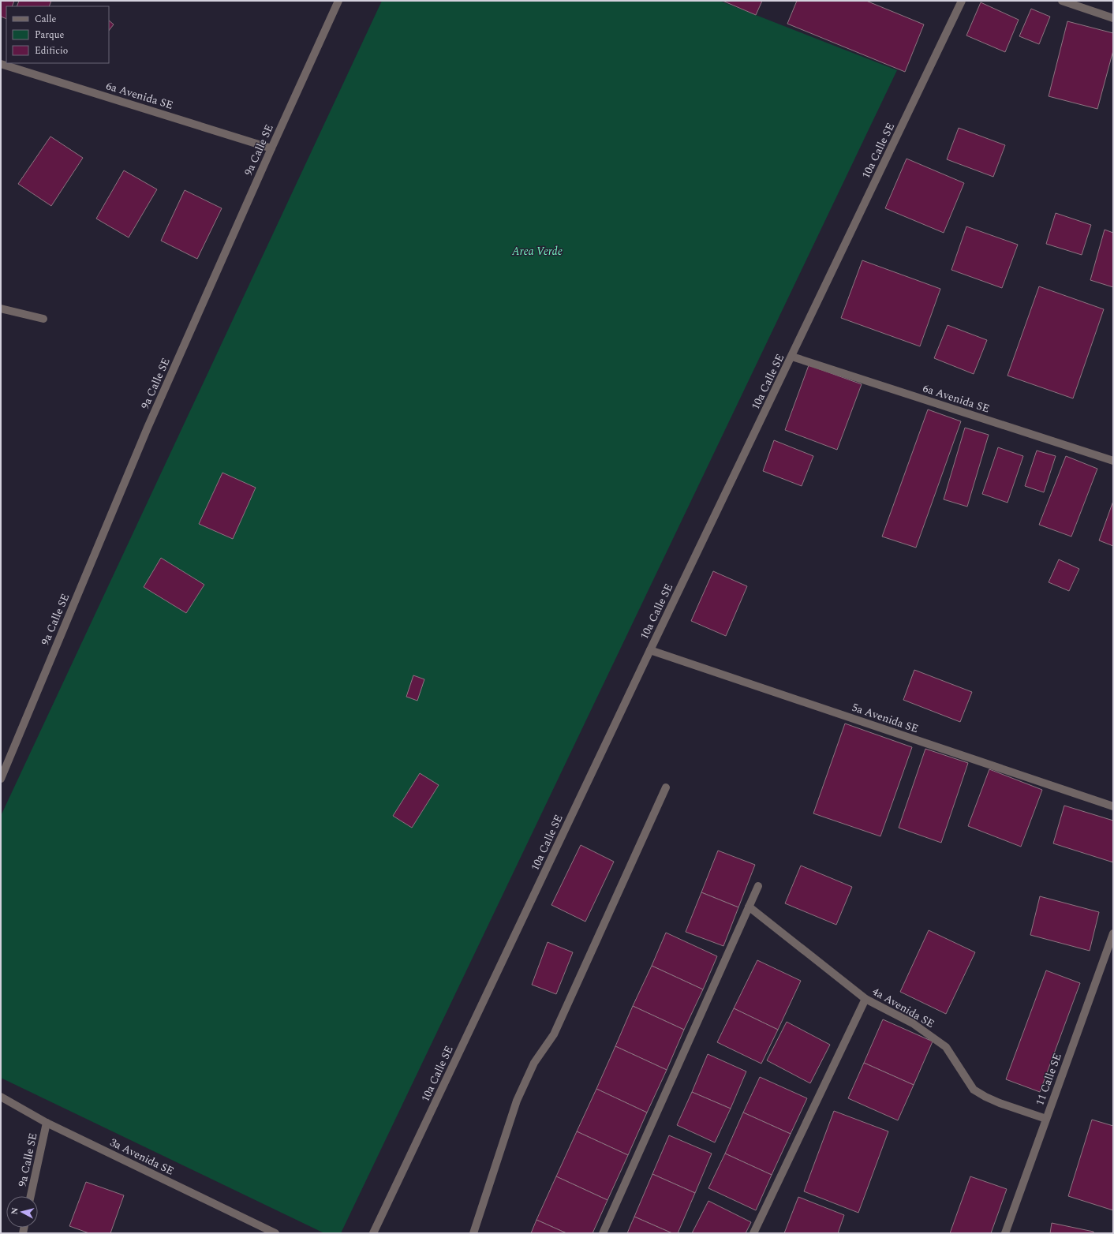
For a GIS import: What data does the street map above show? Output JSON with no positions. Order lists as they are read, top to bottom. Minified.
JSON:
{"streets":{"street":["6a Avenida SE","9a Calle SE","10a Calle SE","5a Avenida SE","4a Avenida SE","11 Calle SE","3a Avenida SE"]},"crossings":[["6a Avenida SE","9a Calle SE"],["6a Avenida SE","10a Calle SE"],["9a Calle SE","3a Avenida SE"],["10a Calle SE","5a Avenida SE"],["4a Avenida SE","11 Calle SE"]],"parks":["Area Verde"],"legend":["Calle","Parque","Edificio"],"north":"left"}
